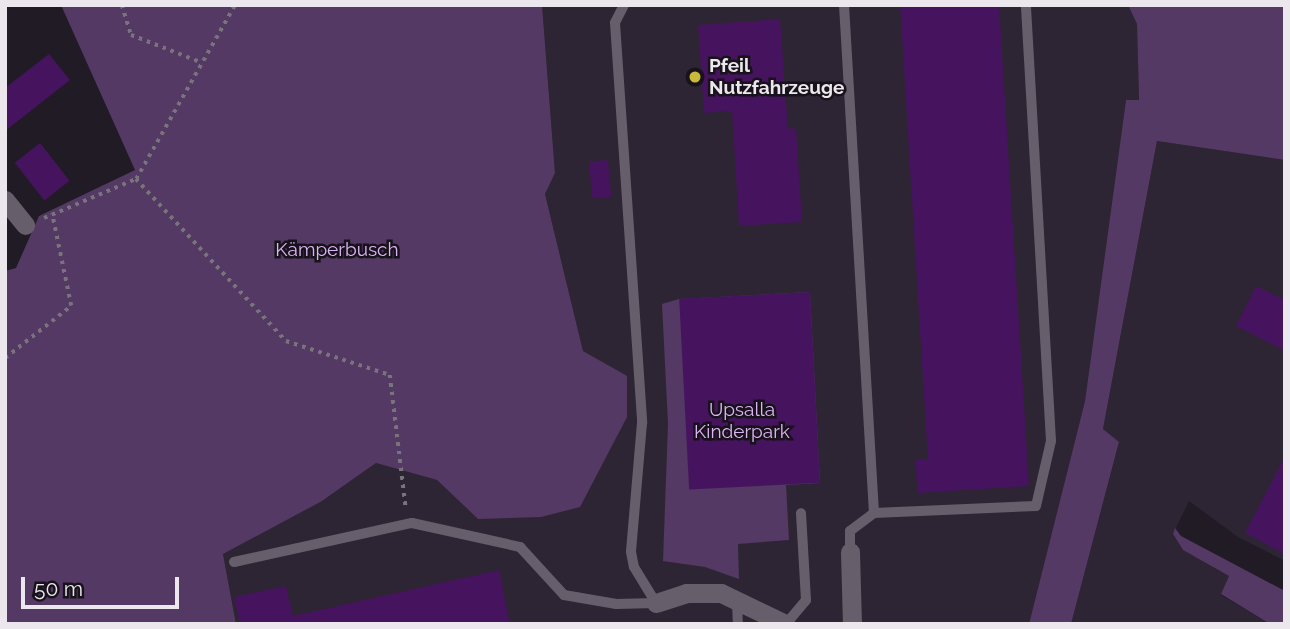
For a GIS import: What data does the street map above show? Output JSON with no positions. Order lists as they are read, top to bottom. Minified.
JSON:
{"parks":["Kämperbusch","Upsalla Kinderpark"],"places":["Pfeil Nutzfahrzeuge"],"scale_bar":"50 m"}
